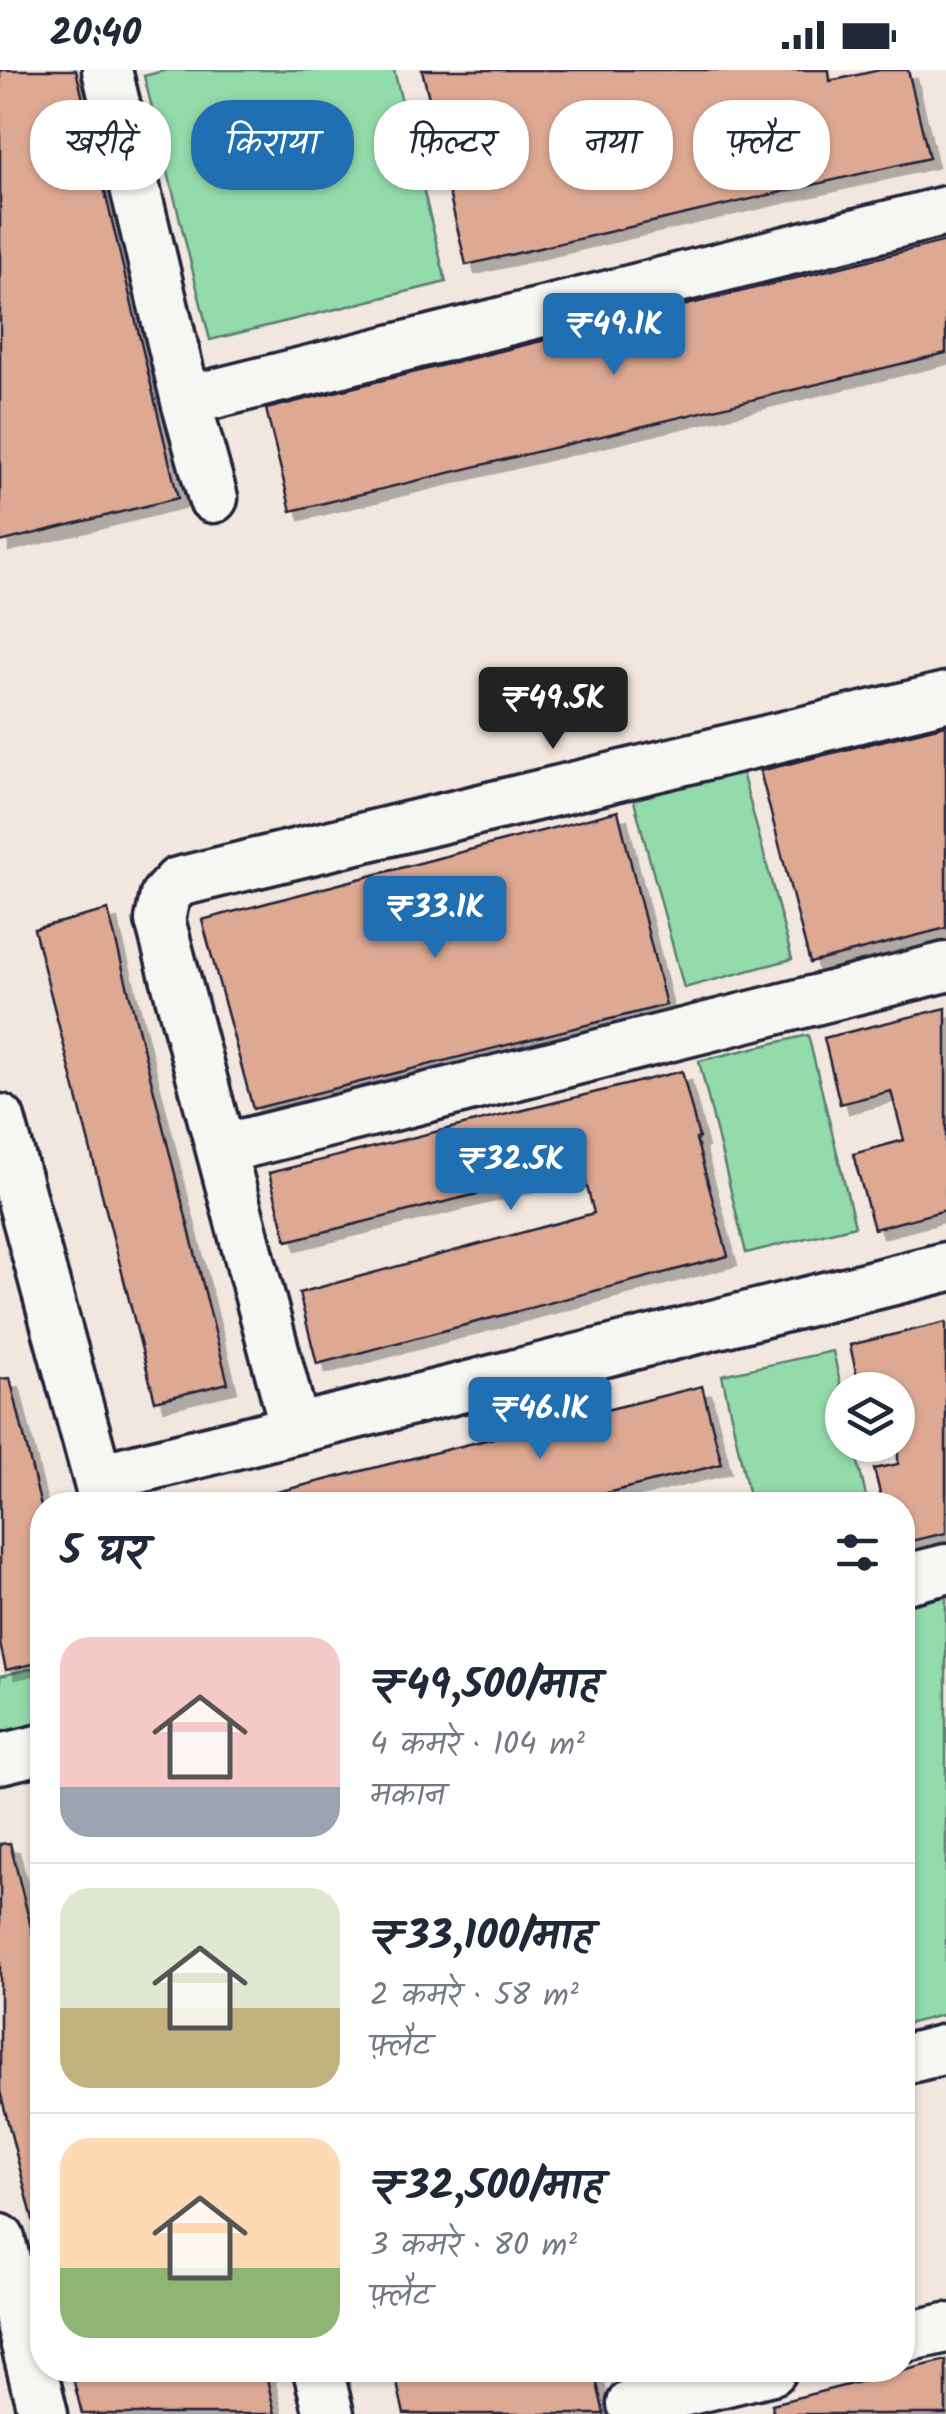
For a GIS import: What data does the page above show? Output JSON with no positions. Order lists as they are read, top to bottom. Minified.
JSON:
{"page":{"status":"20:40","chip":["खरीदें","किराया","फ़िल्टर","नया","फ़्लैट"],"price":["₹49.1K","₹49.5K","₹33.1K","₹32.5K","₹46.1K"],"heading":"5 घर","list":[{"name":"₹49,500/माह","note":"4 कमरे · 104 m² · मकान"},{"name":"₹33,100/माह","note":"2 कमरे · 58 m² · फ़्लैट"},{"name":"₹32,500/माह","note":"3 कमरे · 80 m² · फ़्लैट"}]}}
